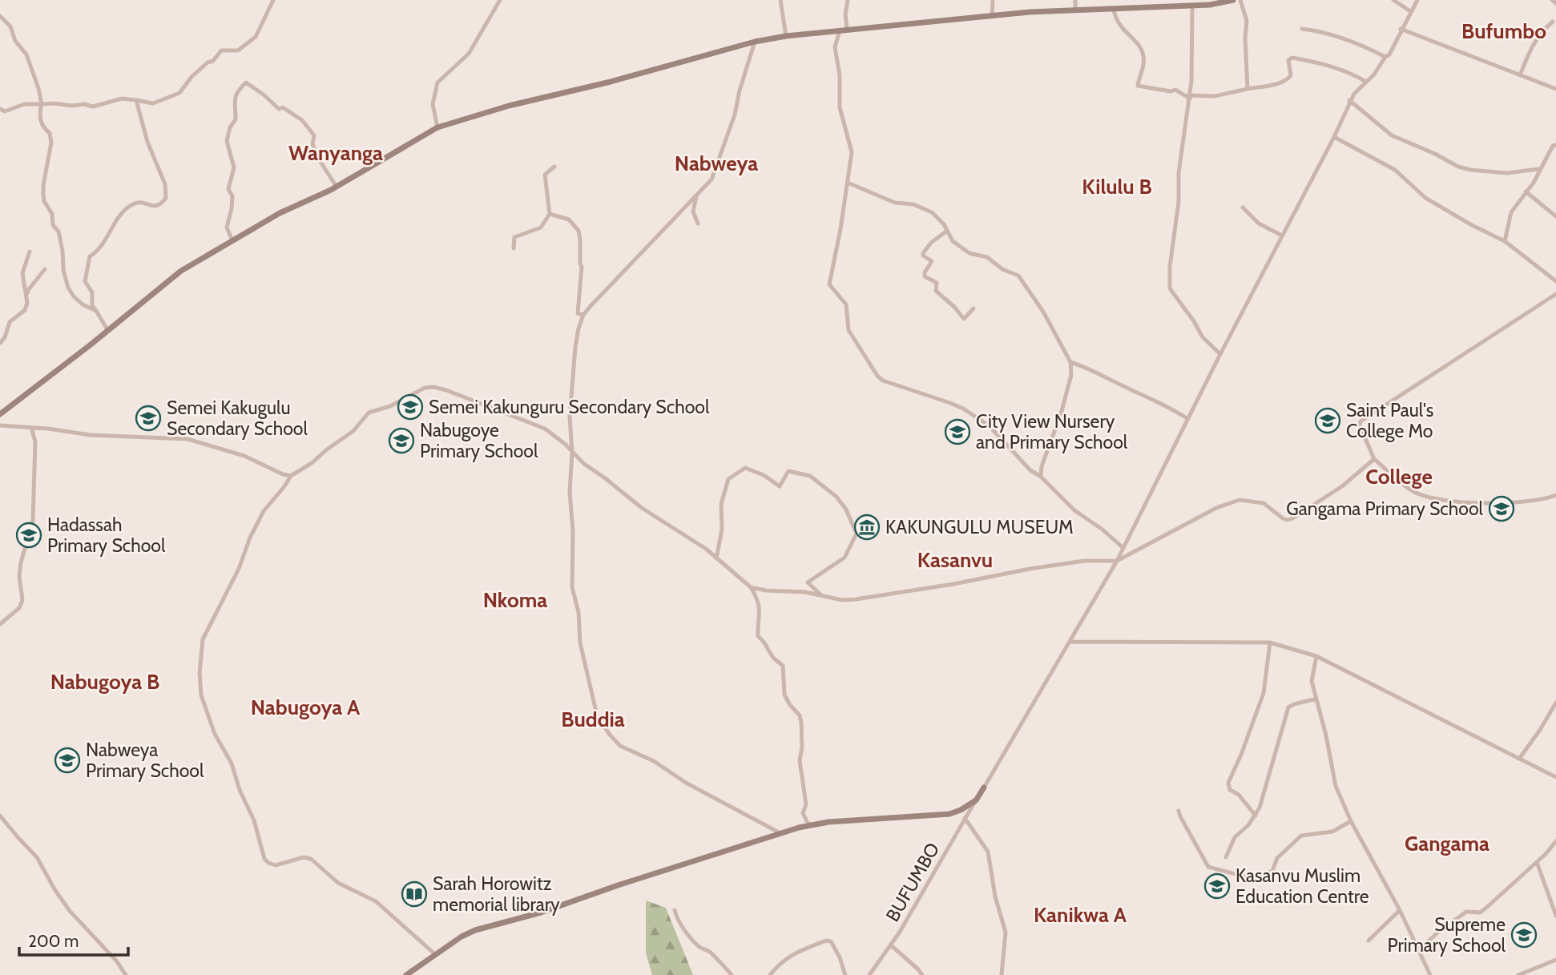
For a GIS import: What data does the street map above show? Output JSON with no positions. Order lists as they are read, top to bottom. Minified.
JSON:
{"streets":{"street":["BUFUMBO"]},"districts":["Bufumbo","Wanyanga","Nabweya","Kilulu B","College","Kasanvu","Nkoma","Nabugoya B","Nabugoya A","Buddia","Gangama","Kanikwa A"],"places":{"school or university":["Semei Kakunguru Secondary School","Semei Kakugulu Secondary School","Saint Paul's College Mo","City View Nursery and Primary School","Nabugoye Primary School","Gangama Primary School","Hadassah Primary School","Nabweya Primary School","Kasanvu Muslim Education Centre","Supreme Primary School"],"museum":["KAKUNGULU MUSEUM"],"library":["Sarah Horowitz memorial library"]},"scale_bar":"200 m"}
